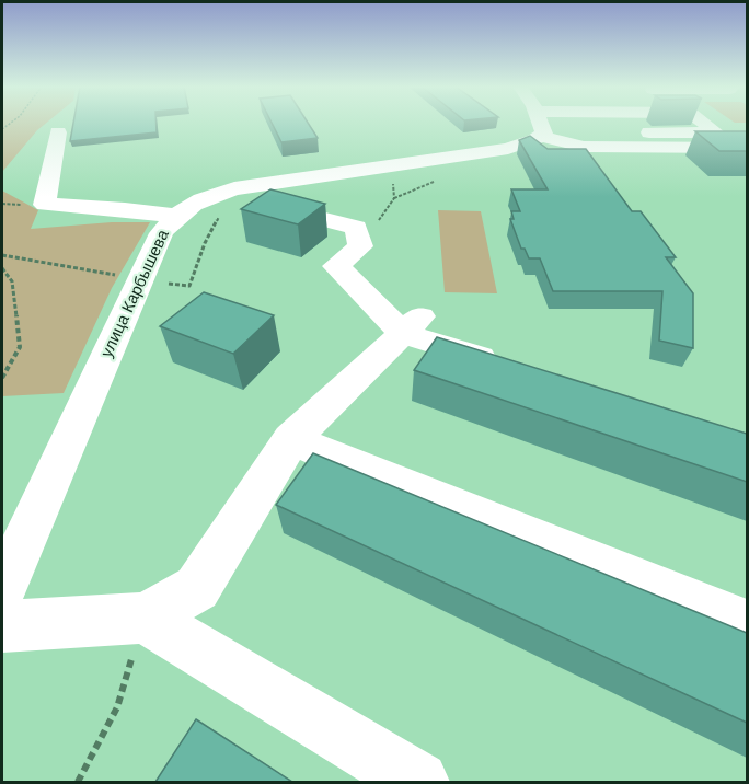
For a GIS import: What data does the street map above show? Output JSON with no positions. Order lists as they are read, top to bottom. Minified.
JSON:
{"streets":{"street":["улица Карбышева"]}}
